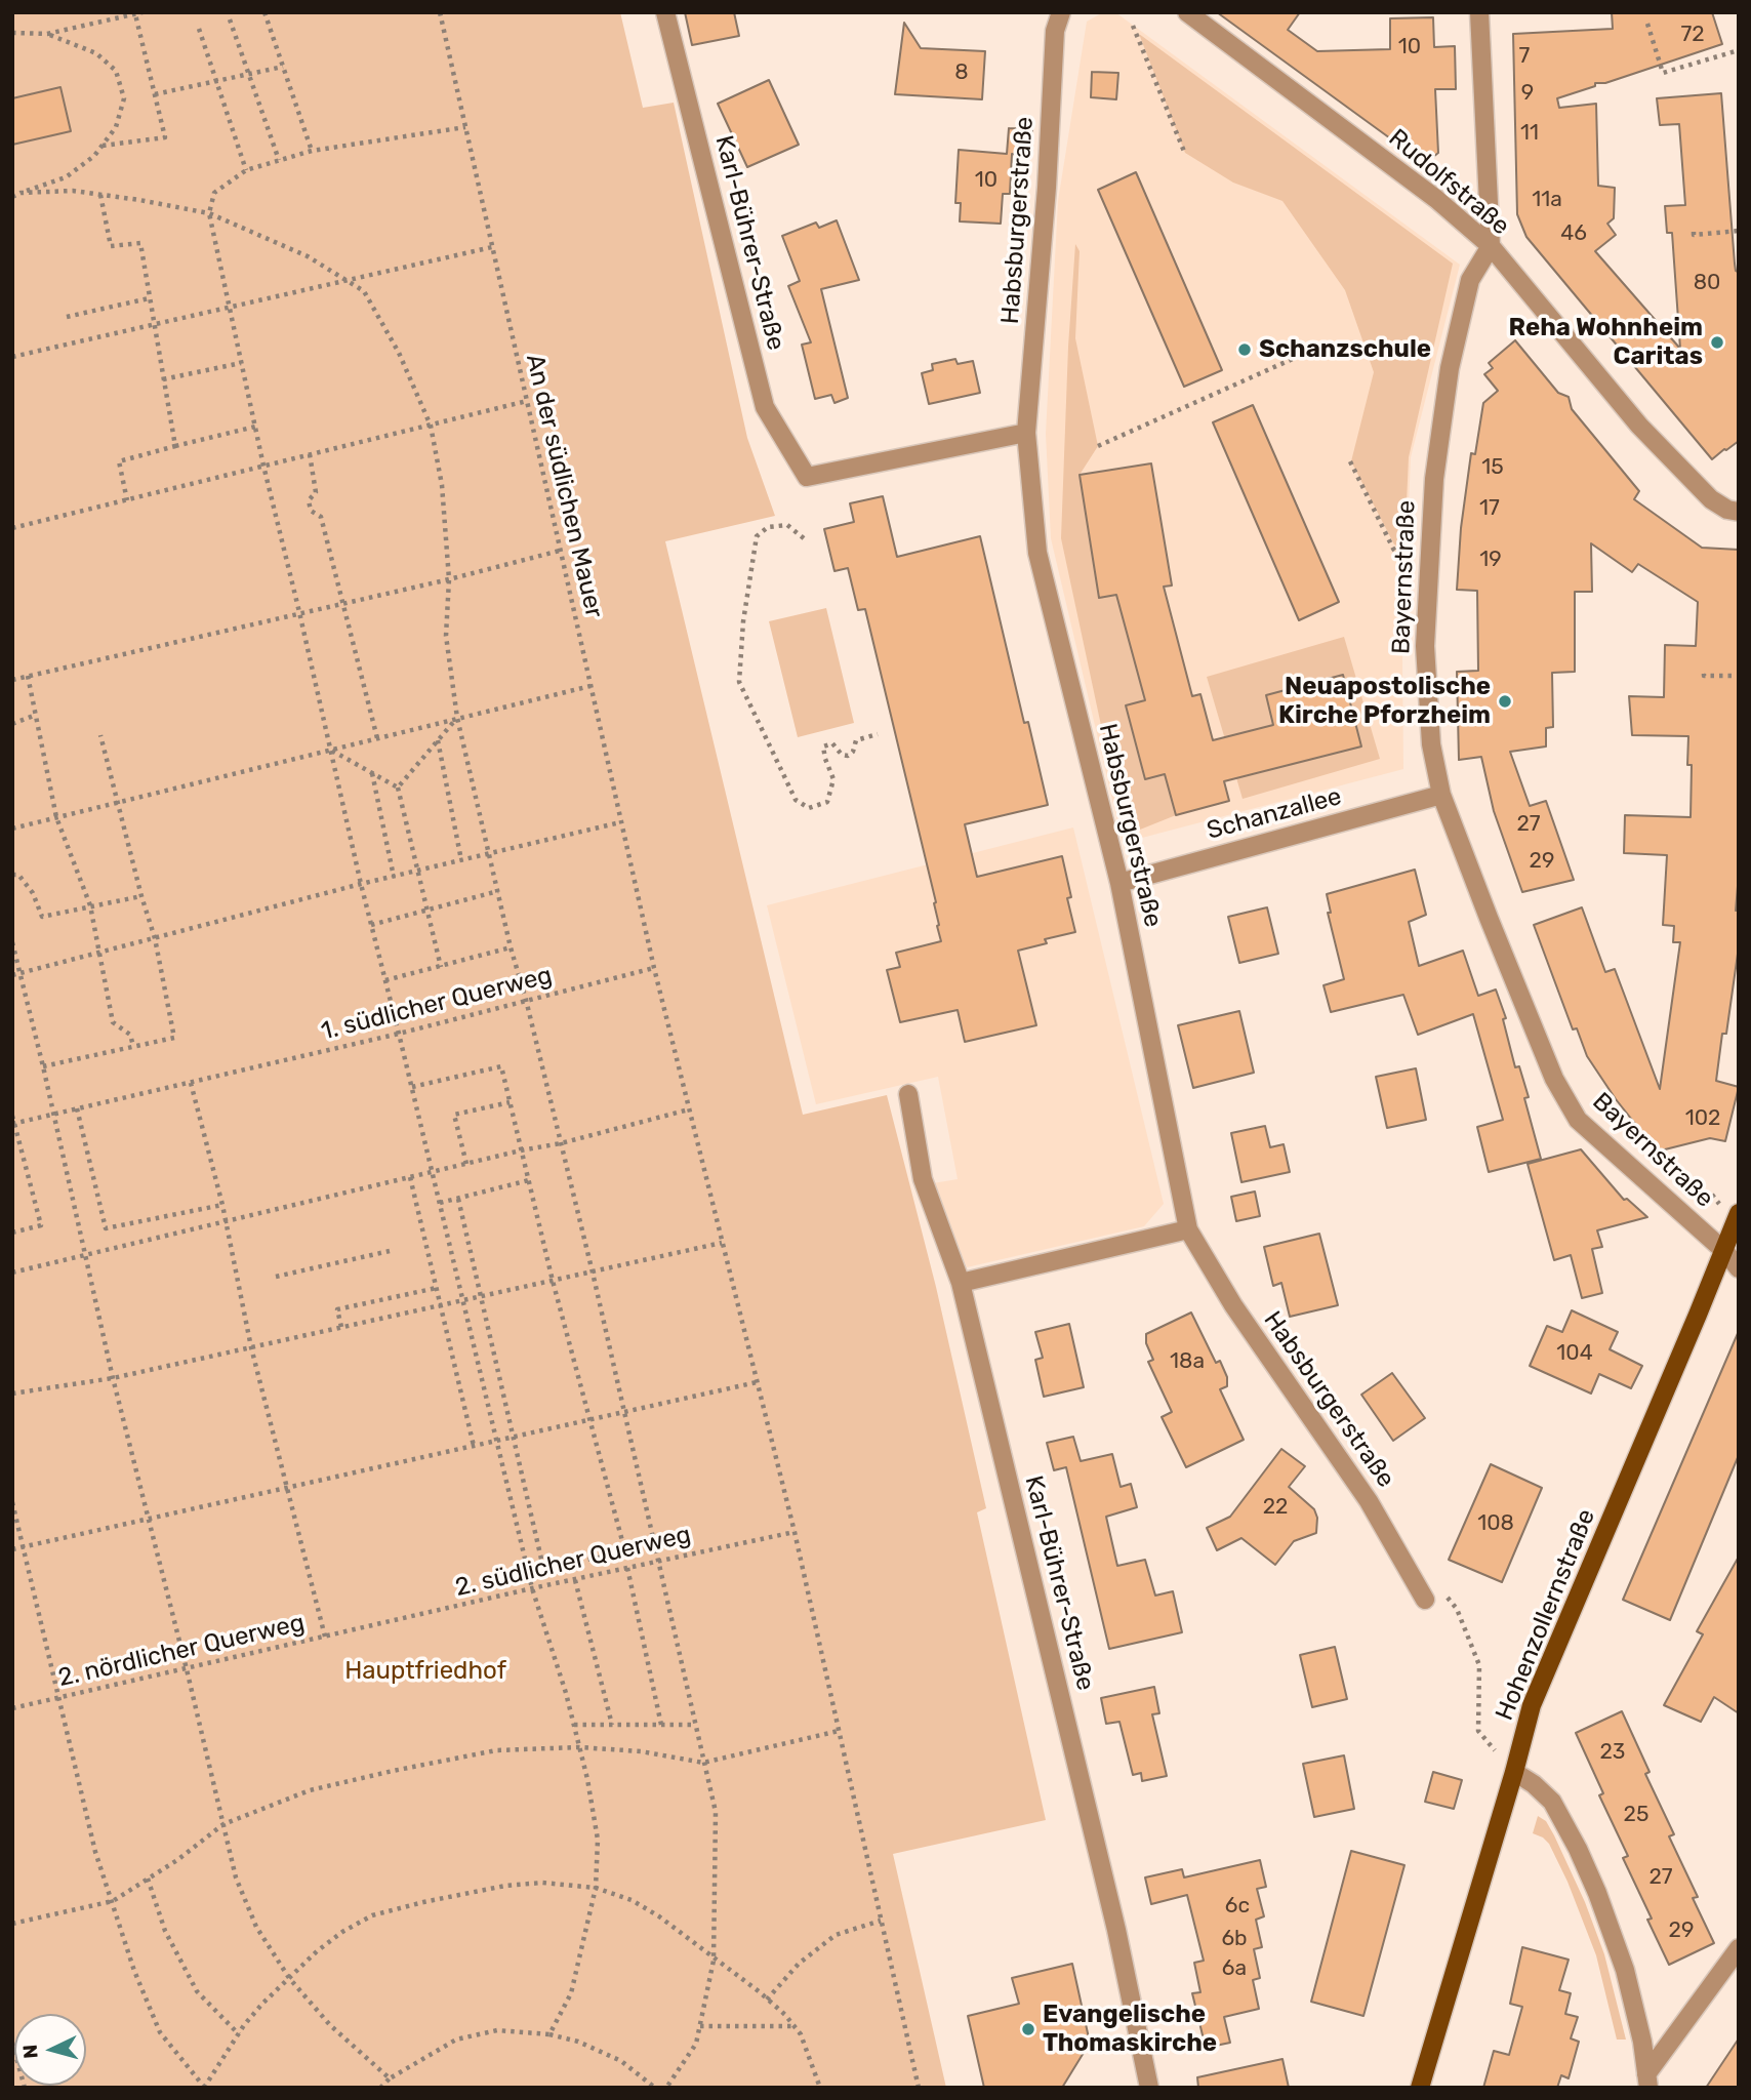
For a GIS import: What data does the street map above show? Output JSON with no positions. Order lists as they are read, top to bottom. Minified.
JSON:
{"streets":{"main road":["Hohenzollernstraße"],"street":["Rudolfstraße","Habsburgerstraße","Karl-Bührer-Straße","Bayernstraße","Schanzallee"],"path":["An der südlichen Mauer","1. südlicher Querweg","2. südlicher Querweg","2. nördlicher Querweg"]},"crossings":[["Rudolfstraße","Bayernstraße"],["Habsburgerstraße","Karl-Bührer-Straße"],["Habsburgerstraße","Schanzallee"],["An der südlichen Mauer","1. südlicher Querweg"],["An der südlichen Mauer","2. südlicher Querweg"],["Bayernstraße","Schanzallee"],["Bayernstraße","Hohenzollernstraße"],["2. südlicher Querweg","2. nördlicher Querweg"]],"parks":["Hauptfriedhof"],"places":["Reha Wohnheim Caritas","Schanzschule","Neuapostolische Kirche Pforzheim","Evangelische Thomaskirche"],"house_numbers":["72","10","7","8","9","11","10","11a","46","80","15","17","19","27","29","102","104","18a","22","108","23","25","27","6c","29","6b","6a"],"north":"left"}
